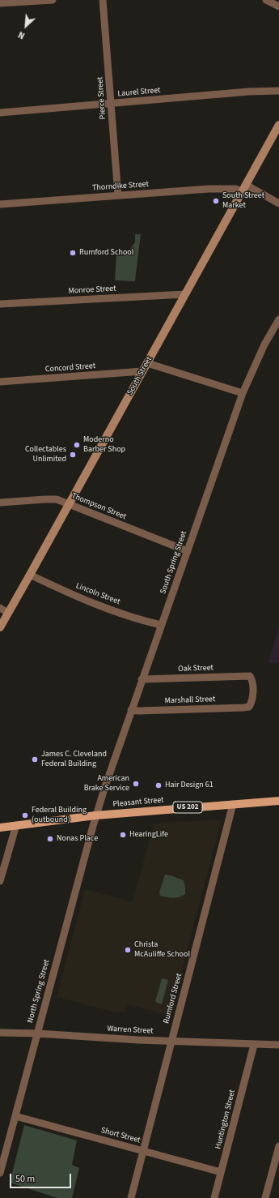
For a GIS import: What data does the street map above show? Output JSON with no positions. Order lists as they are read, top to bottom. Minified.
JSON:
{"streets":{"main road":["South Street","Pleasant Street","US 202"],"street":["Laurel Street","Pierce Street","Thorndike Street","Monroe Street","Concord Street","Thompson Street","South Spring Street","Lincoln Street","Oak Street","Marshall Street","North Spring Street","Rumford Street","Warren Street","Huntington Street","Short Street"]},"crossings":[["Laurel Street","Pierce Street"],["Pierce Street","Thorndike Street"],["Thorndike Street","South Street"],["Monroe Street","South Street"],["Concord Street","South Street"],["South Street","Thompson Street"],["South Street","Lincoln Street"],["Thompson Street","South Spring Street"],["South Spring Street","Lincoln Street"],["South Spring Street","Oak Street"],["South Spring Street","Marshall Street"],["South Spring Street","Pleasant Street"],["South Spring Street","North Spring Street"],["Oak Street","Marshall Street"],["Pleasant Street","North Spring Street"],["Pleasant Street","Rumford Street"],["North Spring Street","Warren Street"],["North Spring Street","Short Street"],["Rumford Street","Warren Street"],["Rumford Street","Short Street"],["Warren Street","Huntington Street"],["Huntington Street","Short Street"]],"places":["South Street Market","Rumford School","Moderno Barber Shop","Collectables Unlimited","James C. Cleveland Federal Building","American Brake Service","Hair Design 61","Federal Building (outbound)","HearingLife","Nonas Place","Christa McAuliffe School"],"scale_bar":"50 m","north":"bottom left"}
